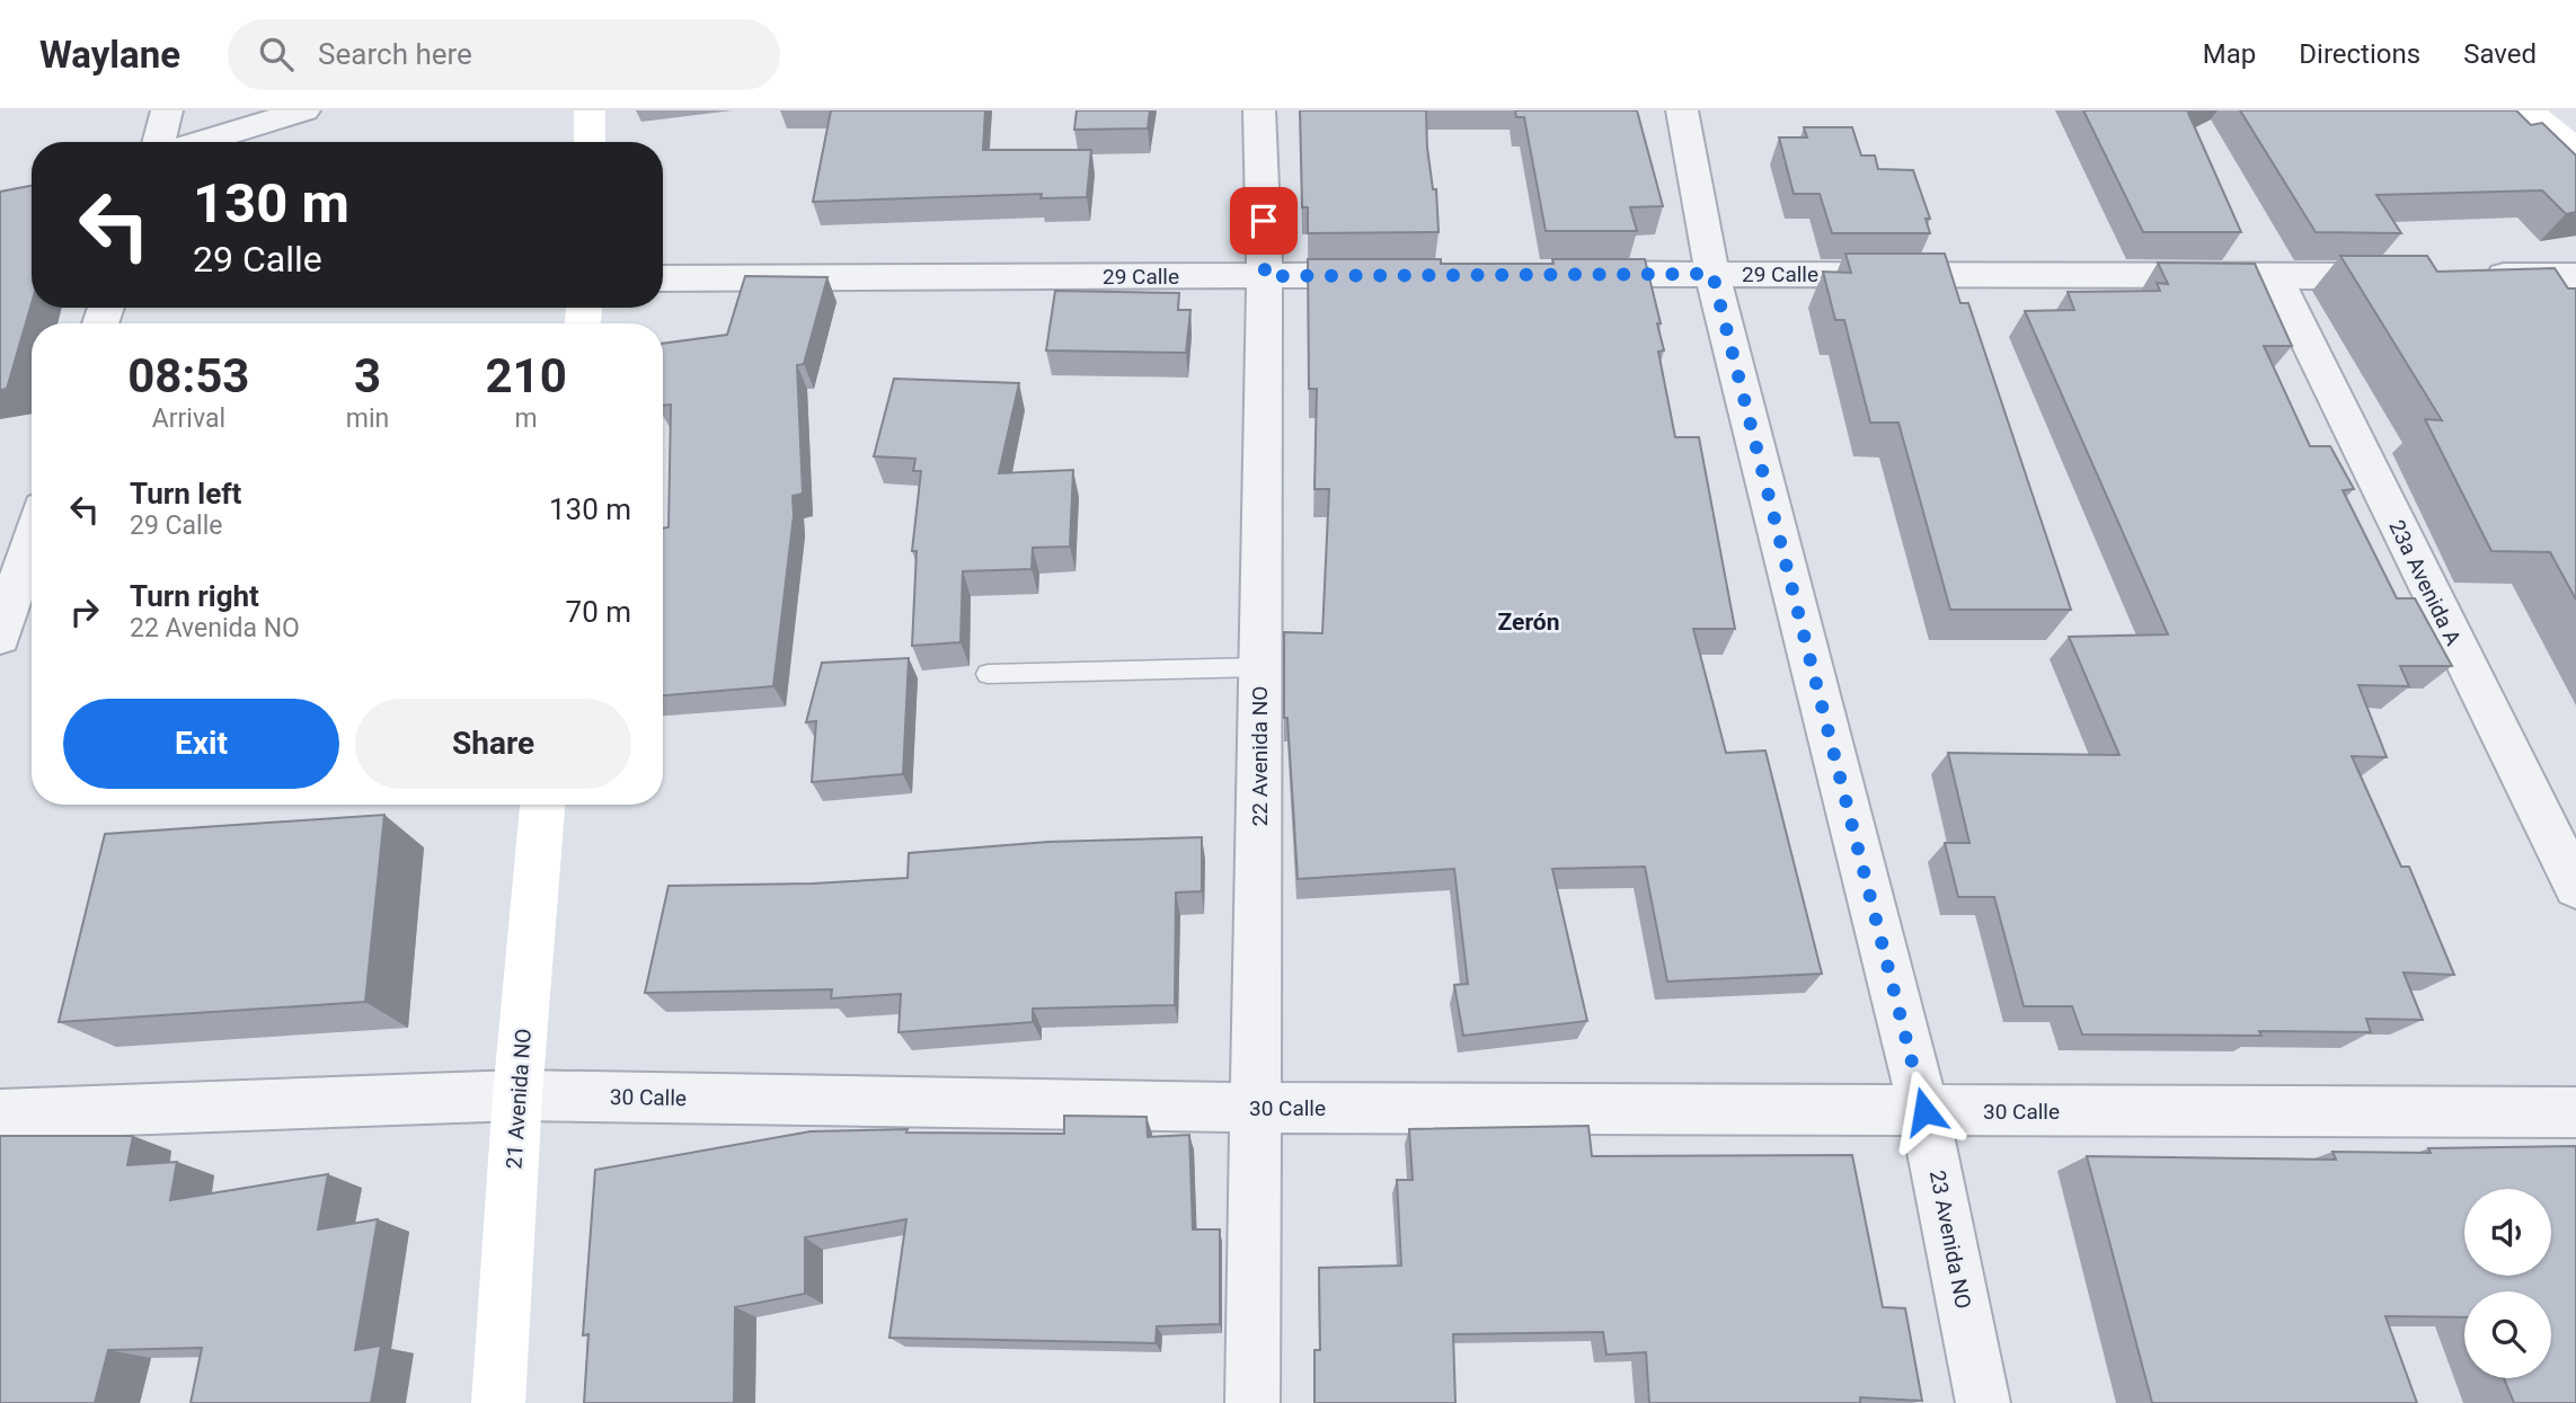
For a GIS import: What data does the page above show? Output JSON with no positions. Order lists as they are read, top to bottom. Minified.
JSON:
{"streets":{"street":["29 Calle","23a Avenida A","22 Avenida NO","30 Calle","21 Avenida NO","23 Avenida NO"]},"crossings":[["29 Calle","23a Avenida A"],["29 Calle","22 Avenida NO"],["29 Calle","23 Avenida NO"],["22 Avenida NO","30 Calle"],["30 Calle","21 Avenida NO"],["30 Calle","23 Avenida NO"]],"districts":["Zerón"],"page":{"header":"Waylane","search":"Search here","nav":["Map","Directions","Saved"],"turn":["130 m","29 Calle"],"eta":["08:53","Arrival","3","min","210","m"],"list":[{"name":"Turn left","note":"29 Calle","value":"130 m"},{"name":"Turn right","note":"22 Avenida NO","value":"70 m"}],"buttons":["Exit","Share"]}}
